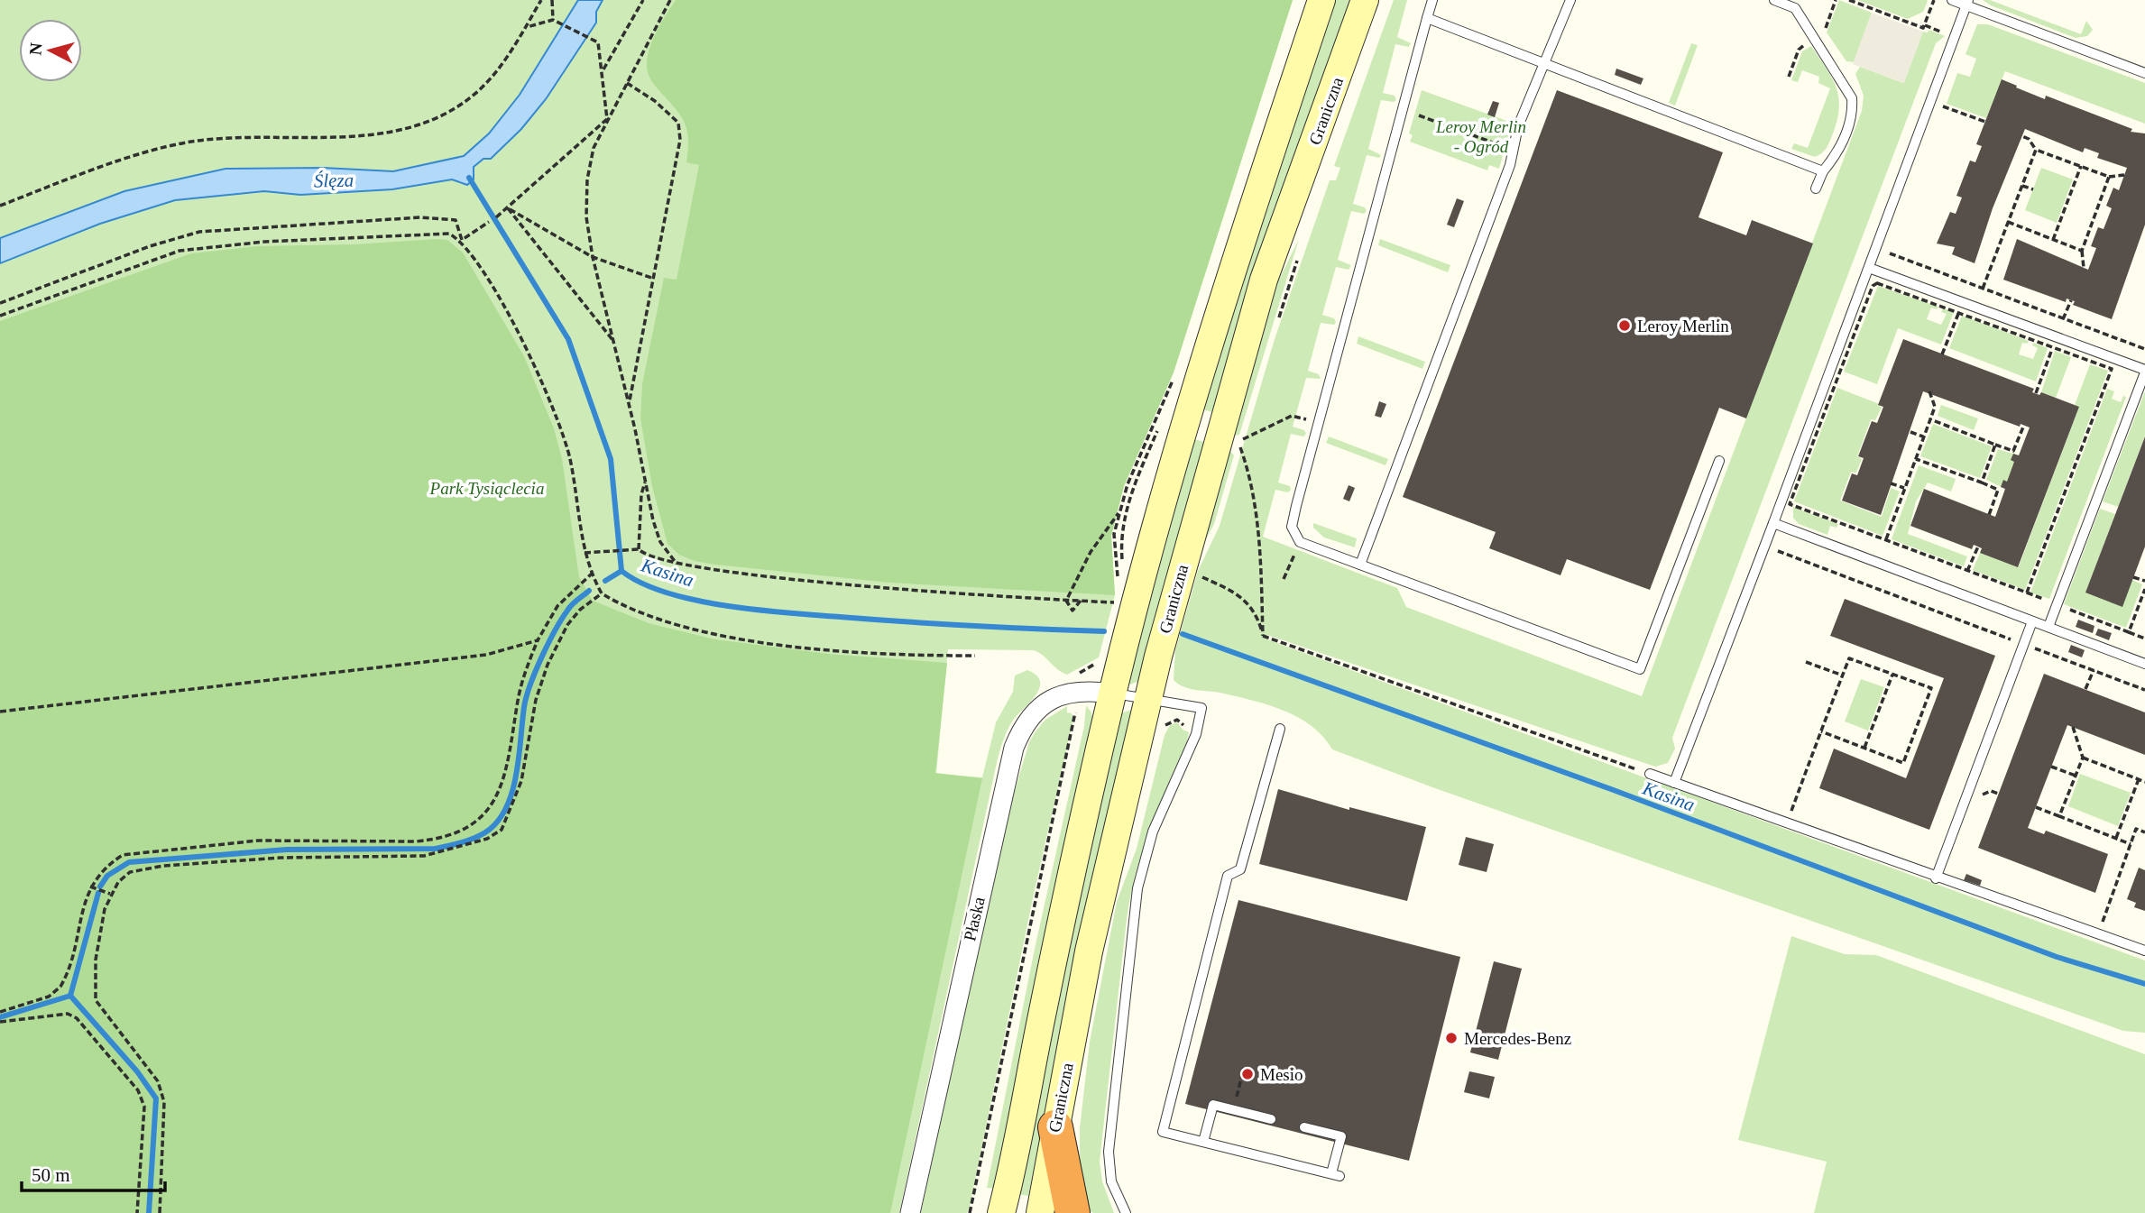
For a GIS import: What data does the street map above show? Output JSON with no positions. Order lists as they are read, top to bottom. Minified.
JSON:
{"streets":{"main road":["Graniczna"],"street":["Płaska"]},"crossings":[["Graniczna","Płaska"]],"water":["Ślęza","Kasina"],"parks":["Leroy Merlin - Ogród","Park Tysiąclecia"],"places":["Leroy Merlin","Mercedes-Benz","Mesio"],"scale_bar":"50 m","north":"left"}
